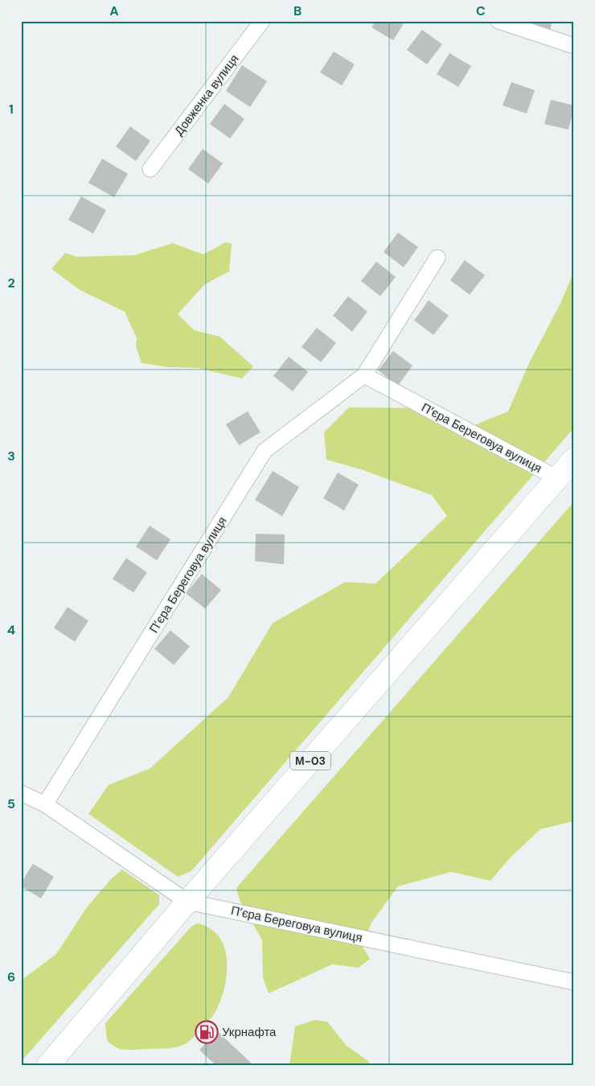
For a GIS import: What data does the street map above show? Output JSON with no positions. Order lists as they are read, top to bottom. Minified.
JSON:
{"streets":{"highway":["М-03"],"street":["Довженка вулиця","П’єра Береговуа вулиця"]},"crossings":[["П’єра Береговуа вулиця","М-03"]],"places":{"fuel station":["Укрнафта"]},"grid":{"columns":["A","B","C"],"rows":["1","2","3","4","5","6"]}}
